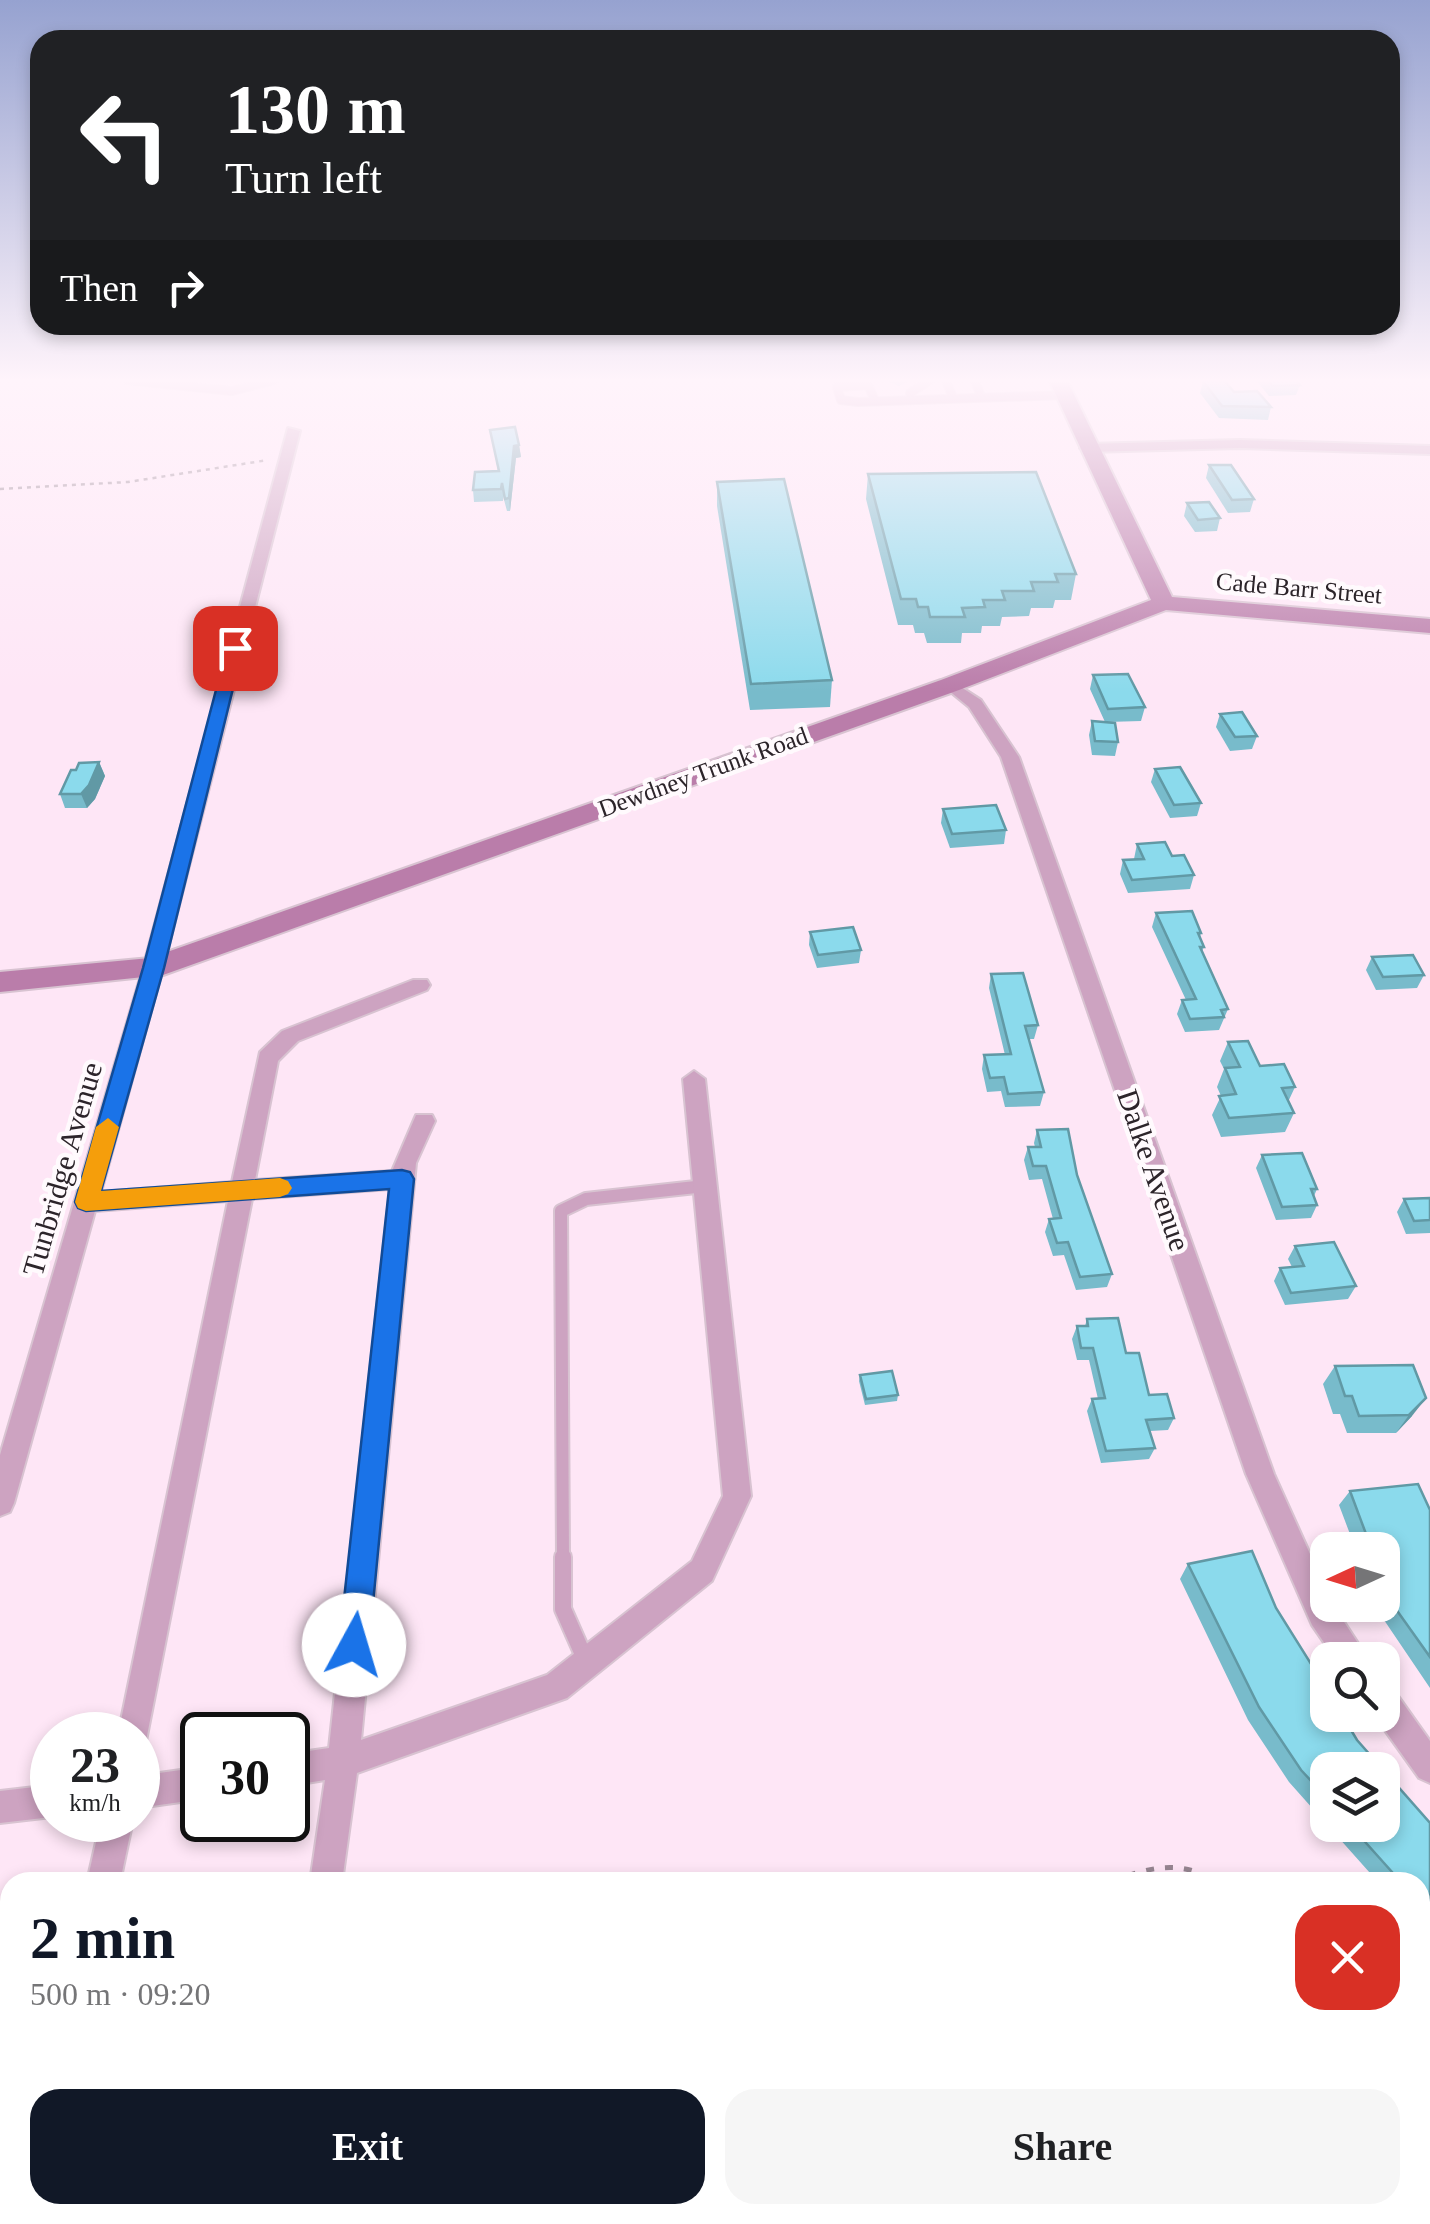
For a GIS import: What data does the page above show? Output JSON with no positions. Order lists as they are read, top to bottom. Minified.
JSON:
{"streets":{"main road":["Cade Barr Street","Dewdney Trunk Road"],"street":["Tunbridge Avenue","Dalke Avenue"]},"crossings":[["Cade Barr Street","Dewdney Trunk Road"],["Dewdney Trunk Road","Tunbridge Avenue"],["Dewdney Trunk Road","Dalke Avenue"]],"north":"left","page":{"turn":["130 m","Turn left"],"then":"Then","speed":"23 km/h","limit":"30","heading":["2 min","500 m · 09:20"],"buttons":["Exit","Share"]}}
